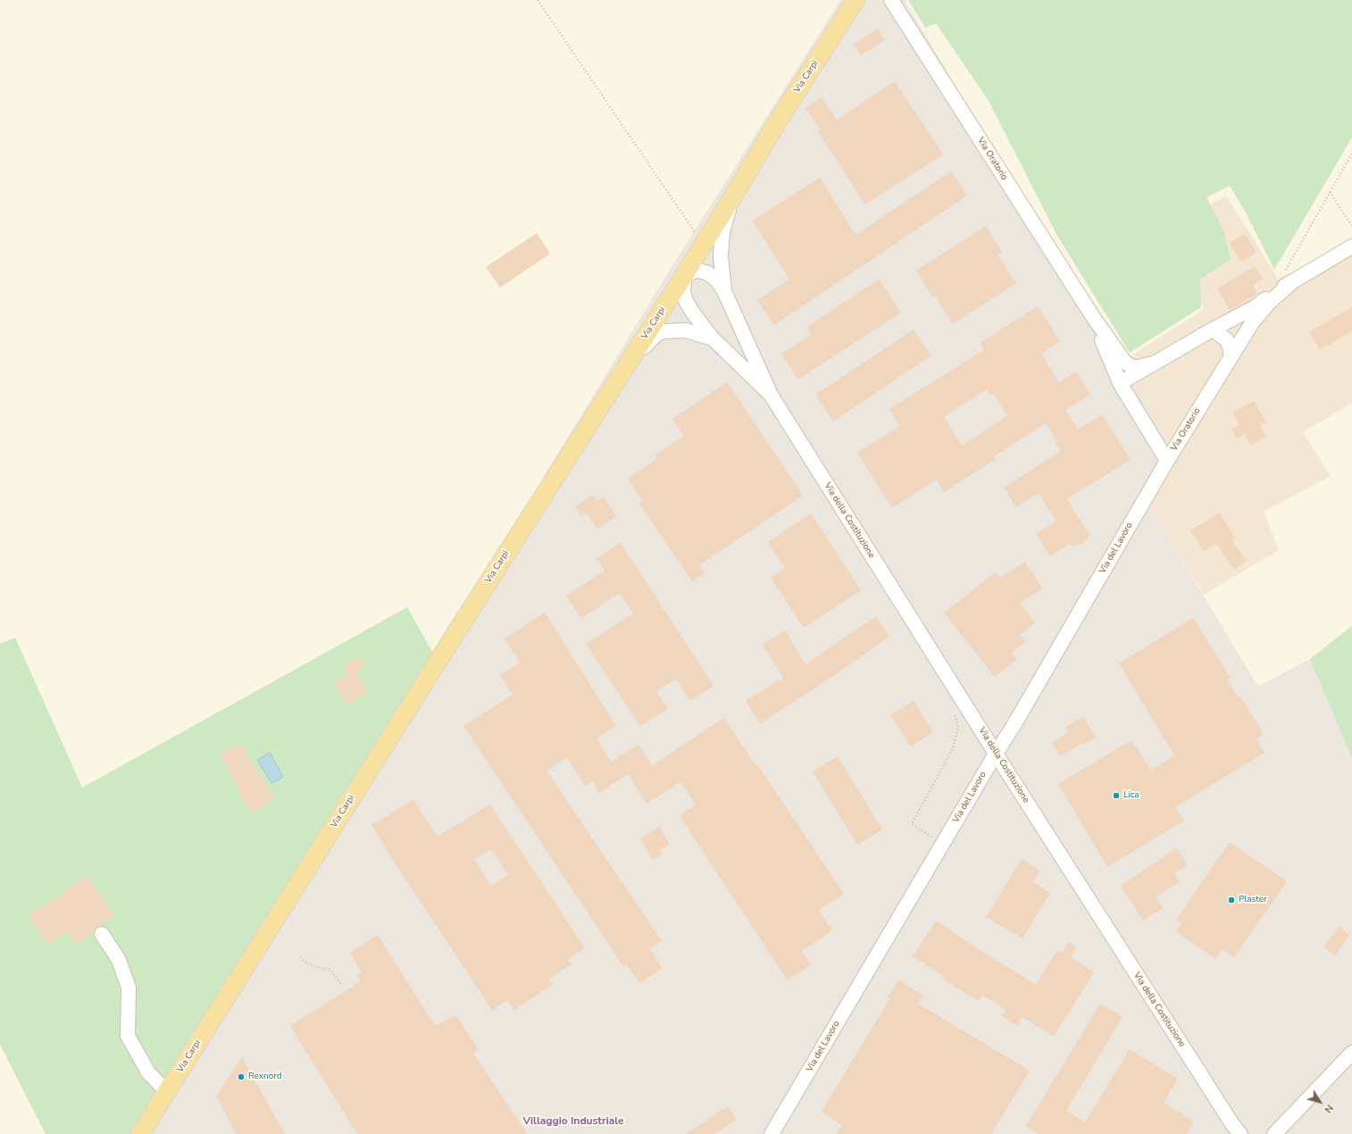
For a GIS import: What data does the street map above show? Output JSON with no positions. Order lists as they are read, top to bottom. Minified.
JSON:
{"streets":{"main road":["Via Carpi"],"street":["Via Oratorio","Via della Costituzione","Via del Lavoro"]},"crossings":[["Via Carpi","Via della Costituzione"],["Via Oratorio","Via del Lavoro"],["Via della Costituzione","Via del Lavoro"]],"districts":["Villaggio Industriale"],"places":["Lica","Plaster","Rexnord"],"north":"bottom right"}
